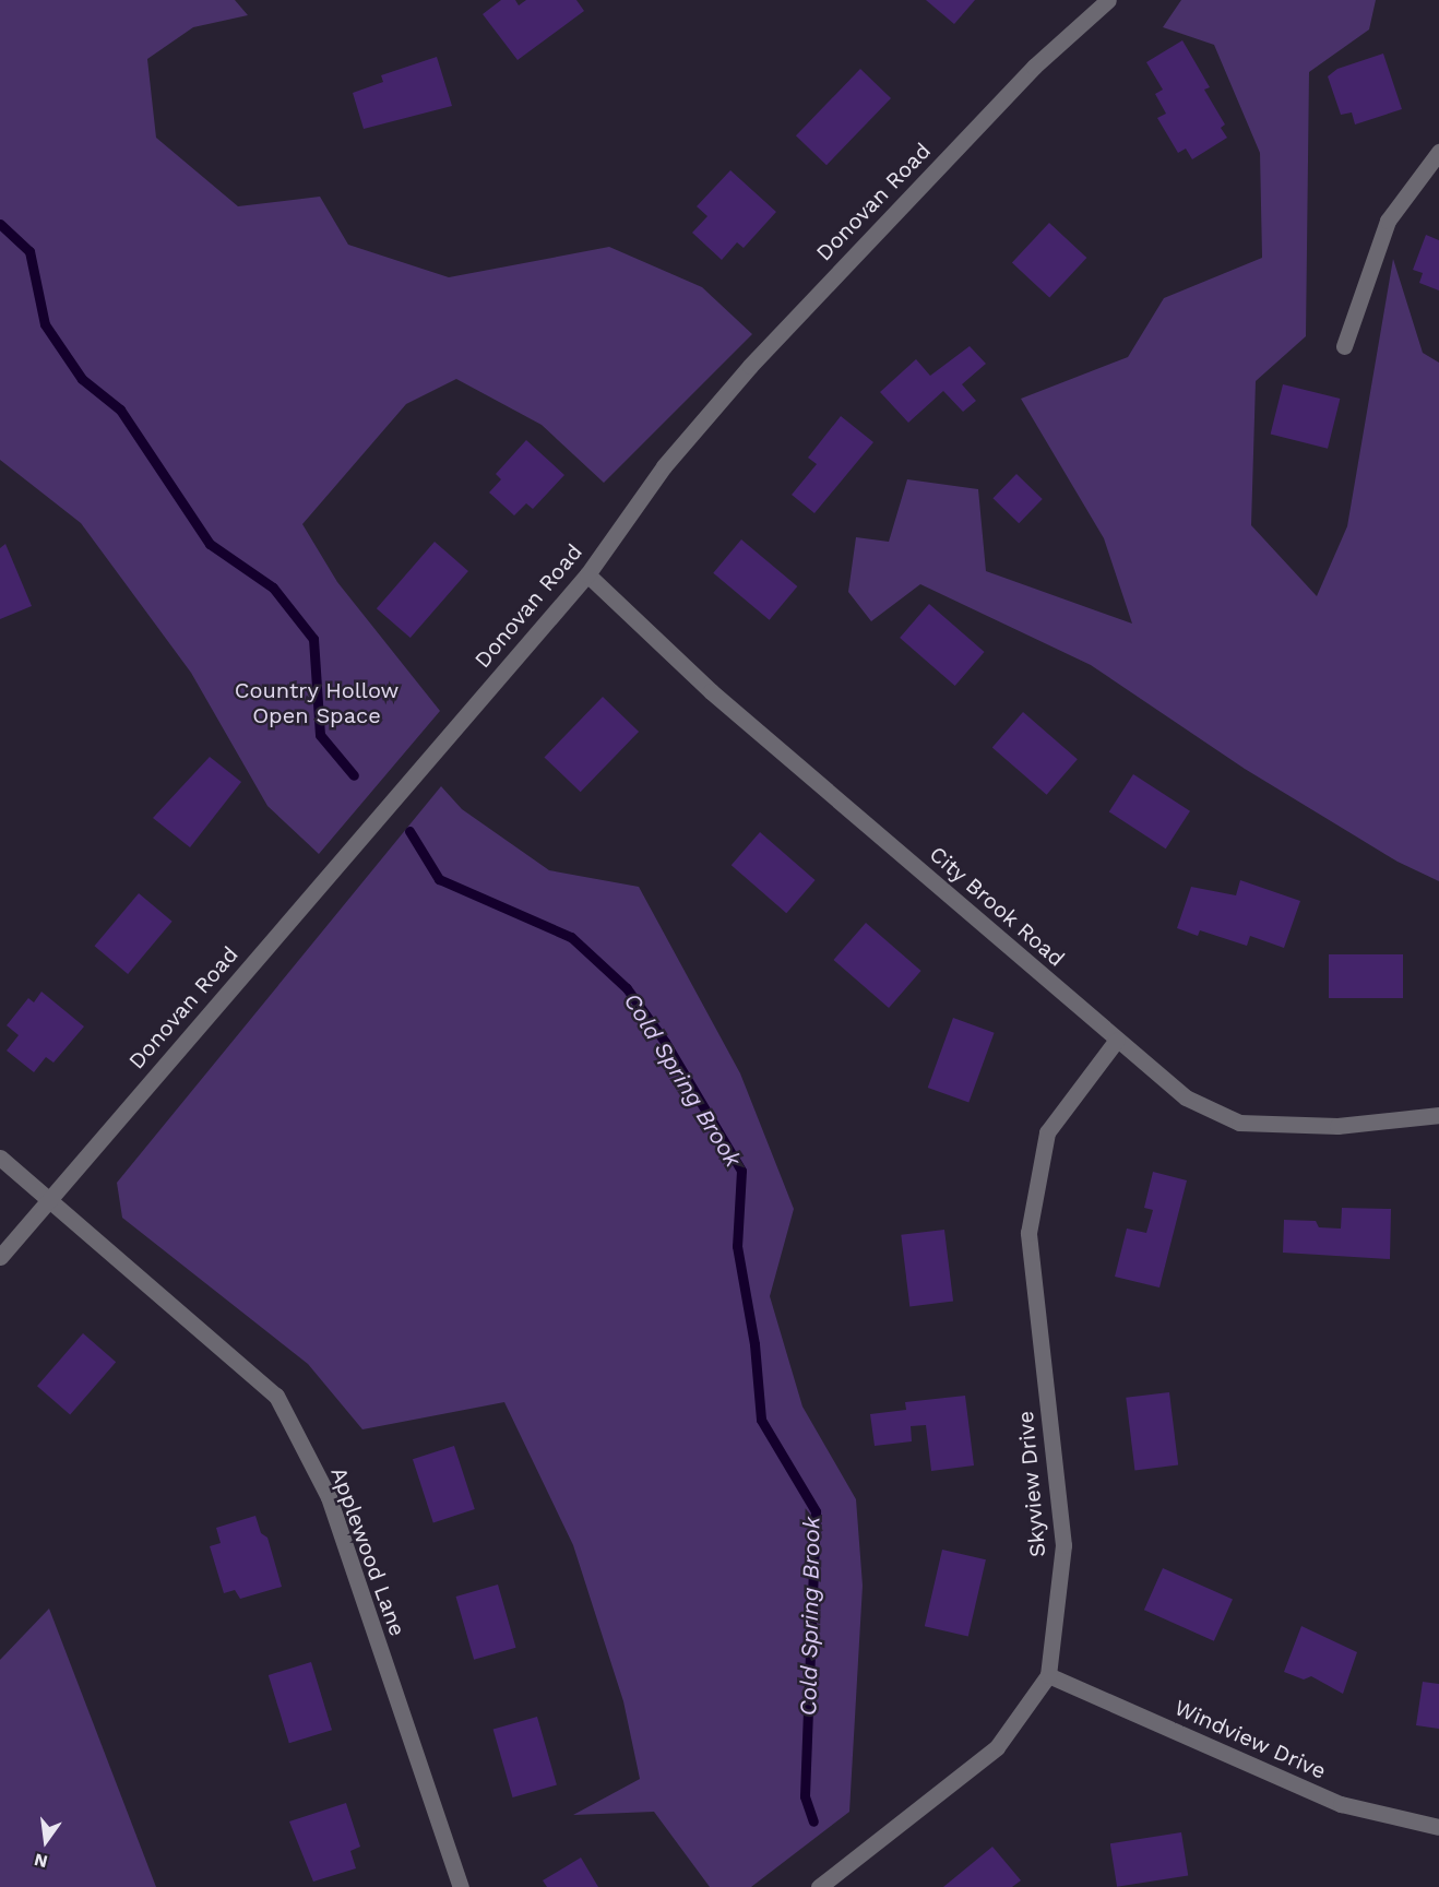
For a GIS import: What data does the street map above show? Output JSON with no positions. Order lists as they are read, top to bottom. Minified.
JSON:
{"streets":{"street":["Donovan Road","City Brook Road","Skyview Drive","Applewood Lane","Windview Drive"]},"crossings":[["Donovan Road","City Brook Road"],["Donovan Road","Applewood Lane"],["City Brook Road","Skyview Drive"],["Skyview Drive","Windview Drive"]],"water":["Cold Spring Brook"],"parks":["Country Hollow Open Space"],"north":"bottom"}
